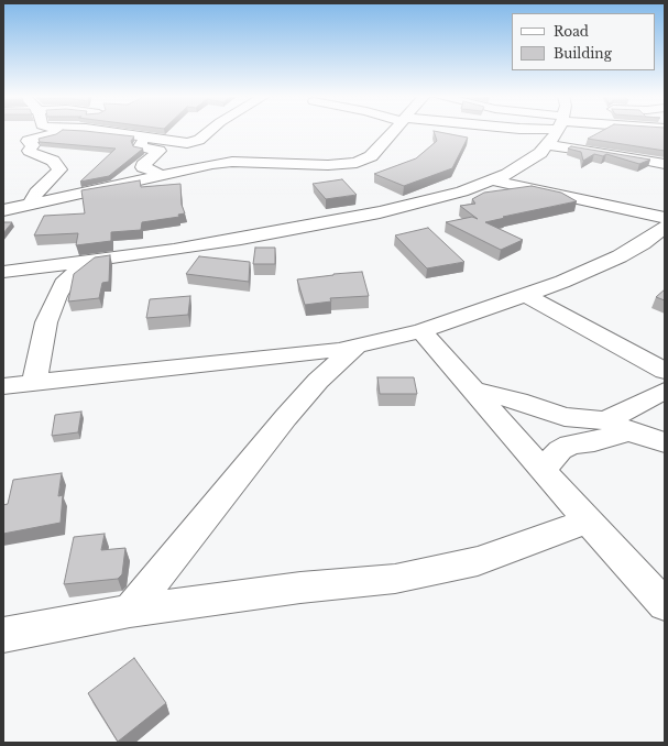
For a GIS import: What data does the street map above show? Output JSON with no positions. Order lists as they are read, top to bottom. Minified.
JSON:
{"legend":["Road","Building"]}
